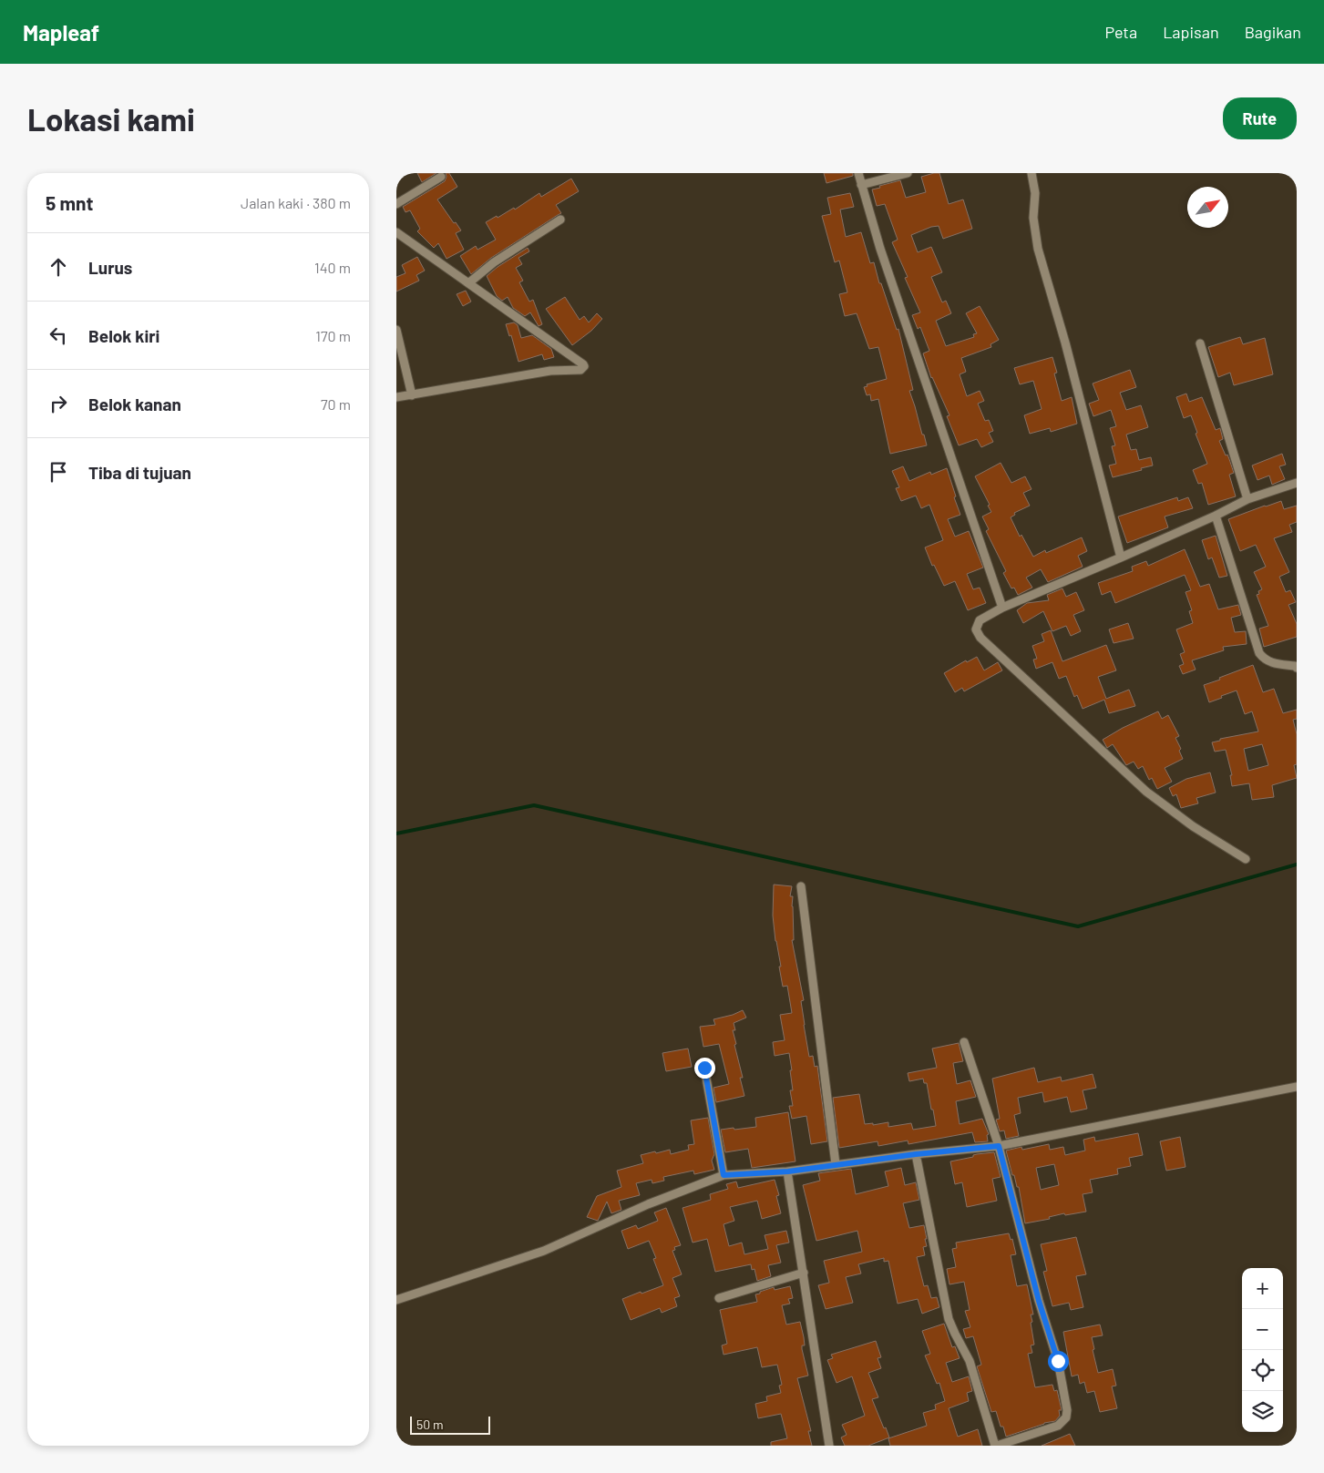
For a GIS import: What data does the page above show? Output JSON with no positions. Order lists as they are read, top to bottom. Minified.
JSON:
{"scale_bar":"50 m","north":"top right","page":{"header":"Mapleaf","nav":["Peta","Lapisan","Bagikan"],"buttons":"Rute","title":"Lokasi kami","heading":["5 mnt","Jalan kaki · 380 m"],"list":[["Lurus","140 m"],["Belok kiri","170 m"],["Belok kanan","70 m"],"Tiba di tujuan"],"map_buttons":["+","−"],"scale":"50 m"}}
